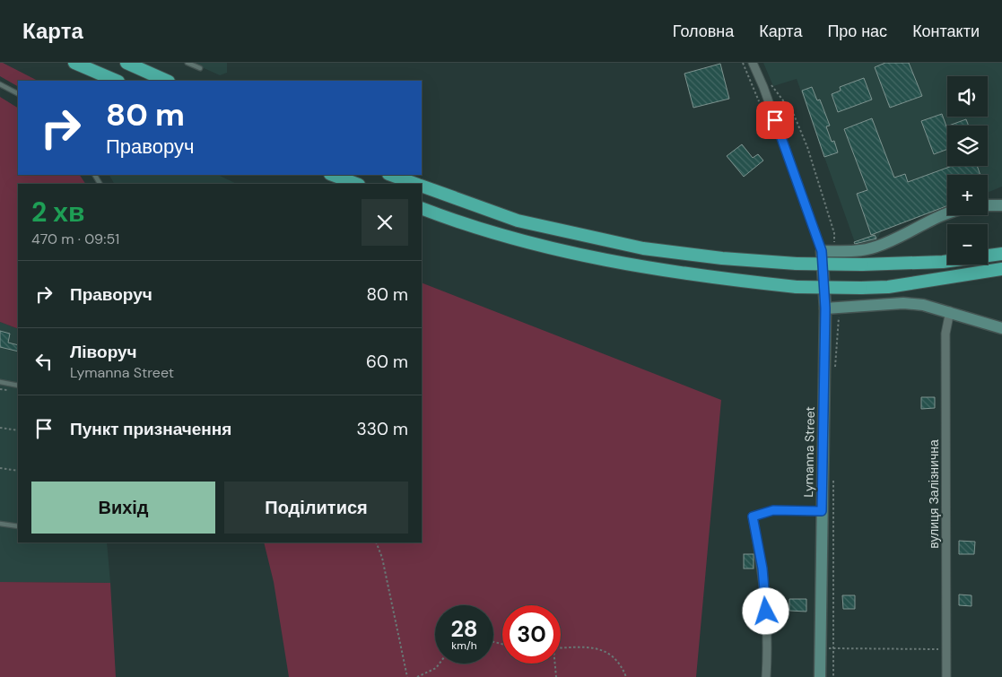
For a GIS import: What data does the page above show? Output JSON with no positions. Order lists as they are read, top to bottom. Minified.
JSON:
{"streets":{"main road":["Lymanna Street"],"street":["вулиця Залізнична"]},"page":{"header":"Карта","nav":["Головна","Карта","Про нас","Контакти"],"map_buttons":["+","−"],"turn":["80 m","Праворуч"],"heading":["2 хв","470 m · 09:51"],"list":[{"name":"Праворуч","value":"80 m"},{"name":"Ліворуч","note":"Lymanna Street","value":"60 m"},{"name":"Пункт призначення","value":"330 m"}],"buttons":["Вихід","Поділитися"],"speed":"28 km/h","limit":"30"}}
